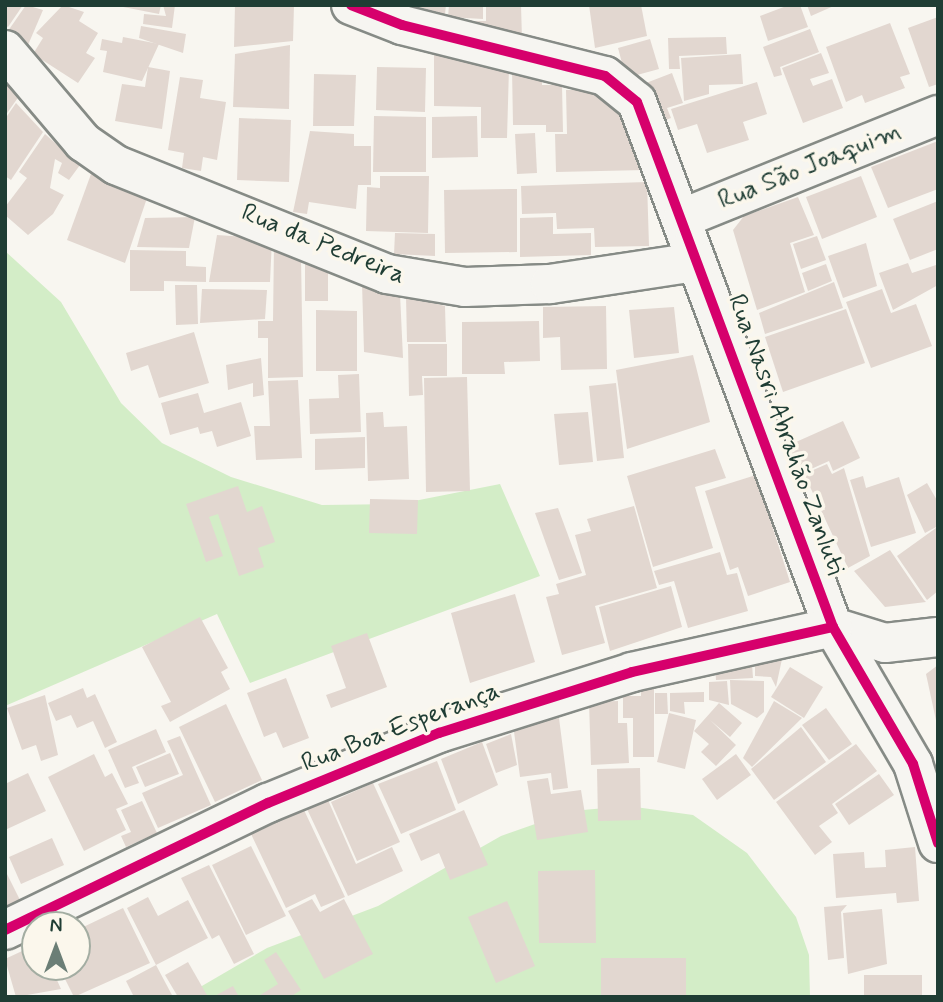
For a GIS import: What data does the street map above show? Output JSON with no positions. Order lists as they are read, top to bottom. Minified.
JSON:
{"streets":{"street":["Rua São Joaquim","Rua da Pedreira","Rua Nasri Abrahão Zanluti","Rua Boa Esperança"]},"crossings":[["Rua São Joaquim","Rua Nasri Abrahão Zanluti"],["Rua da Pedreira","Rua Nasri Abrahão Zanluti"],["Rua Nasri Abrahão Zanluti","Rua Boa Esperança"]],"north":"top"}
